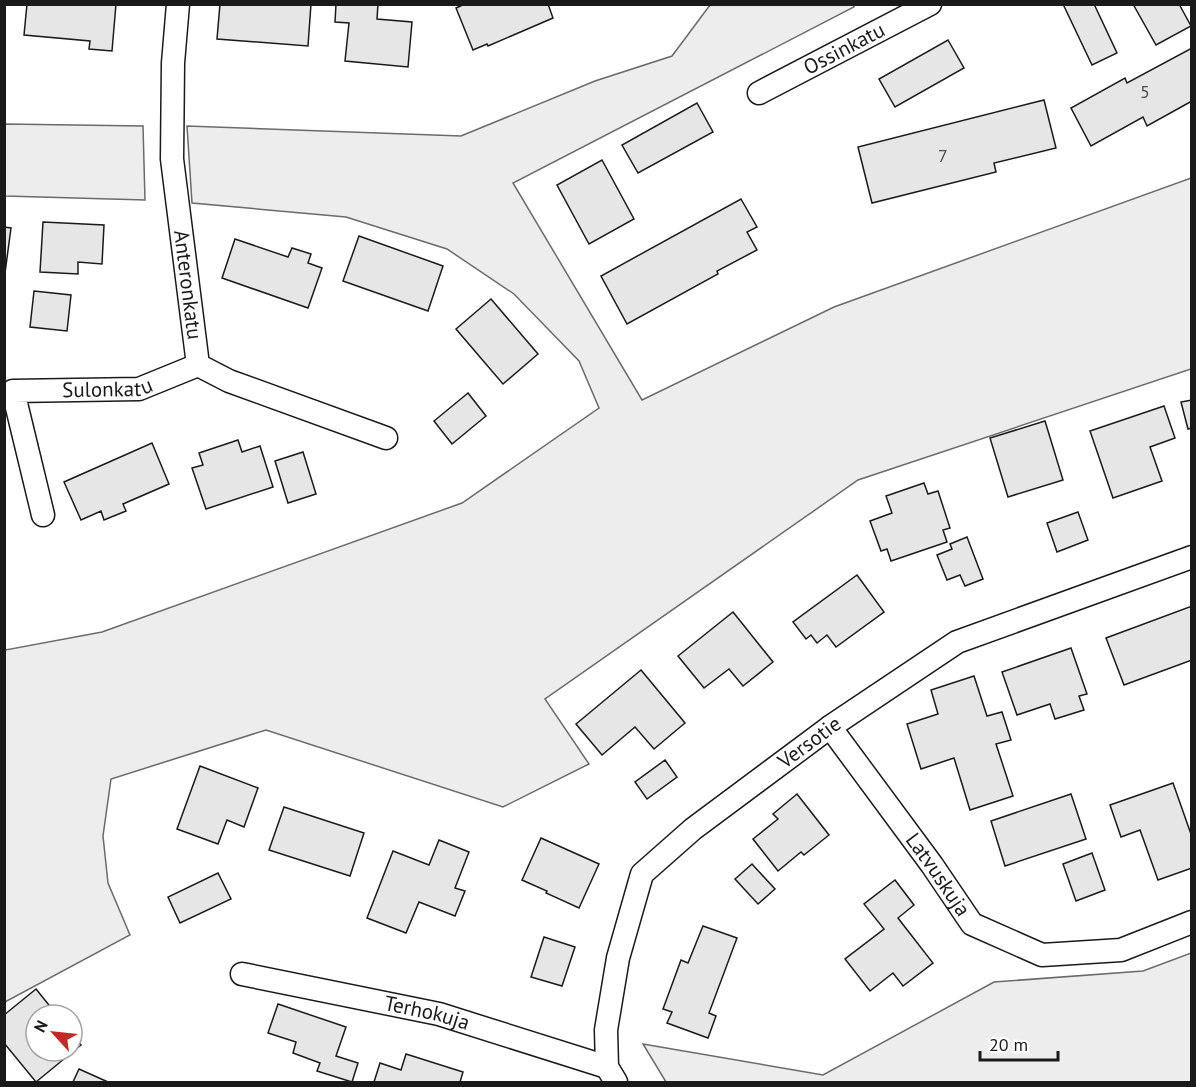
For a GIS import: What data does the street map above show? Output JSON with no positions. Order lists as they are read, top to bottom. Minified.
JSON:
{"streets":{"street":["Ossinkatu","Anteronkatu","Sulonkatu","Versotie","Latvuskuja","Terhokuja"]},"crossings":[["Anteronkatu","Sulonkatu"],["Versotie","Latvuskuja"],["Versotie","Terhokuja"]],"house_numbers":["5","7"],"scale_bar":"20 m","north":"top left"}
